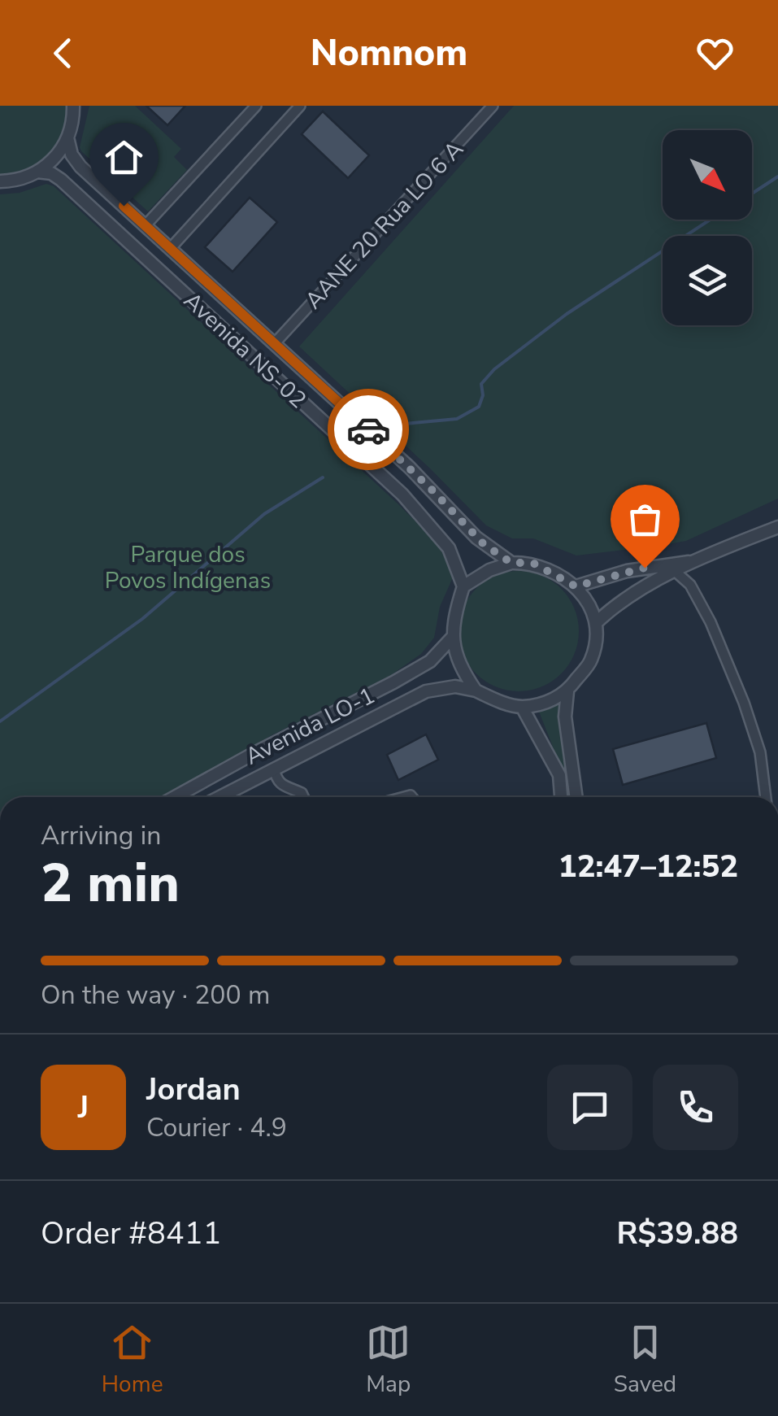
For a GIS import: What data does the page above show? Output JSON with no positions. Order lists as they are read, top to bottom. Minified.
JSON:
{"streets":{"street":["AANE 20 Rua LO 6 A","Avenida NS-02","Avenida LO-1"]},"crossings":[["AANE 20 Rua LO 6 A","Avenida NS-02"],["Avenida NS-02","Avenida LO-1"]],"parks":["Parque dos Povos Indígenas"],"north":"bottom right","page":{"header":"Nomnom","heading":["2 min","Arriving in","12:47–12:52"],"panel":["Jordan","Courier · 4.9","Order #8411","R$39.88"],"bar":"On the way · 200 m","round":"J","tabs":["Home","Map","Saved"]}}
